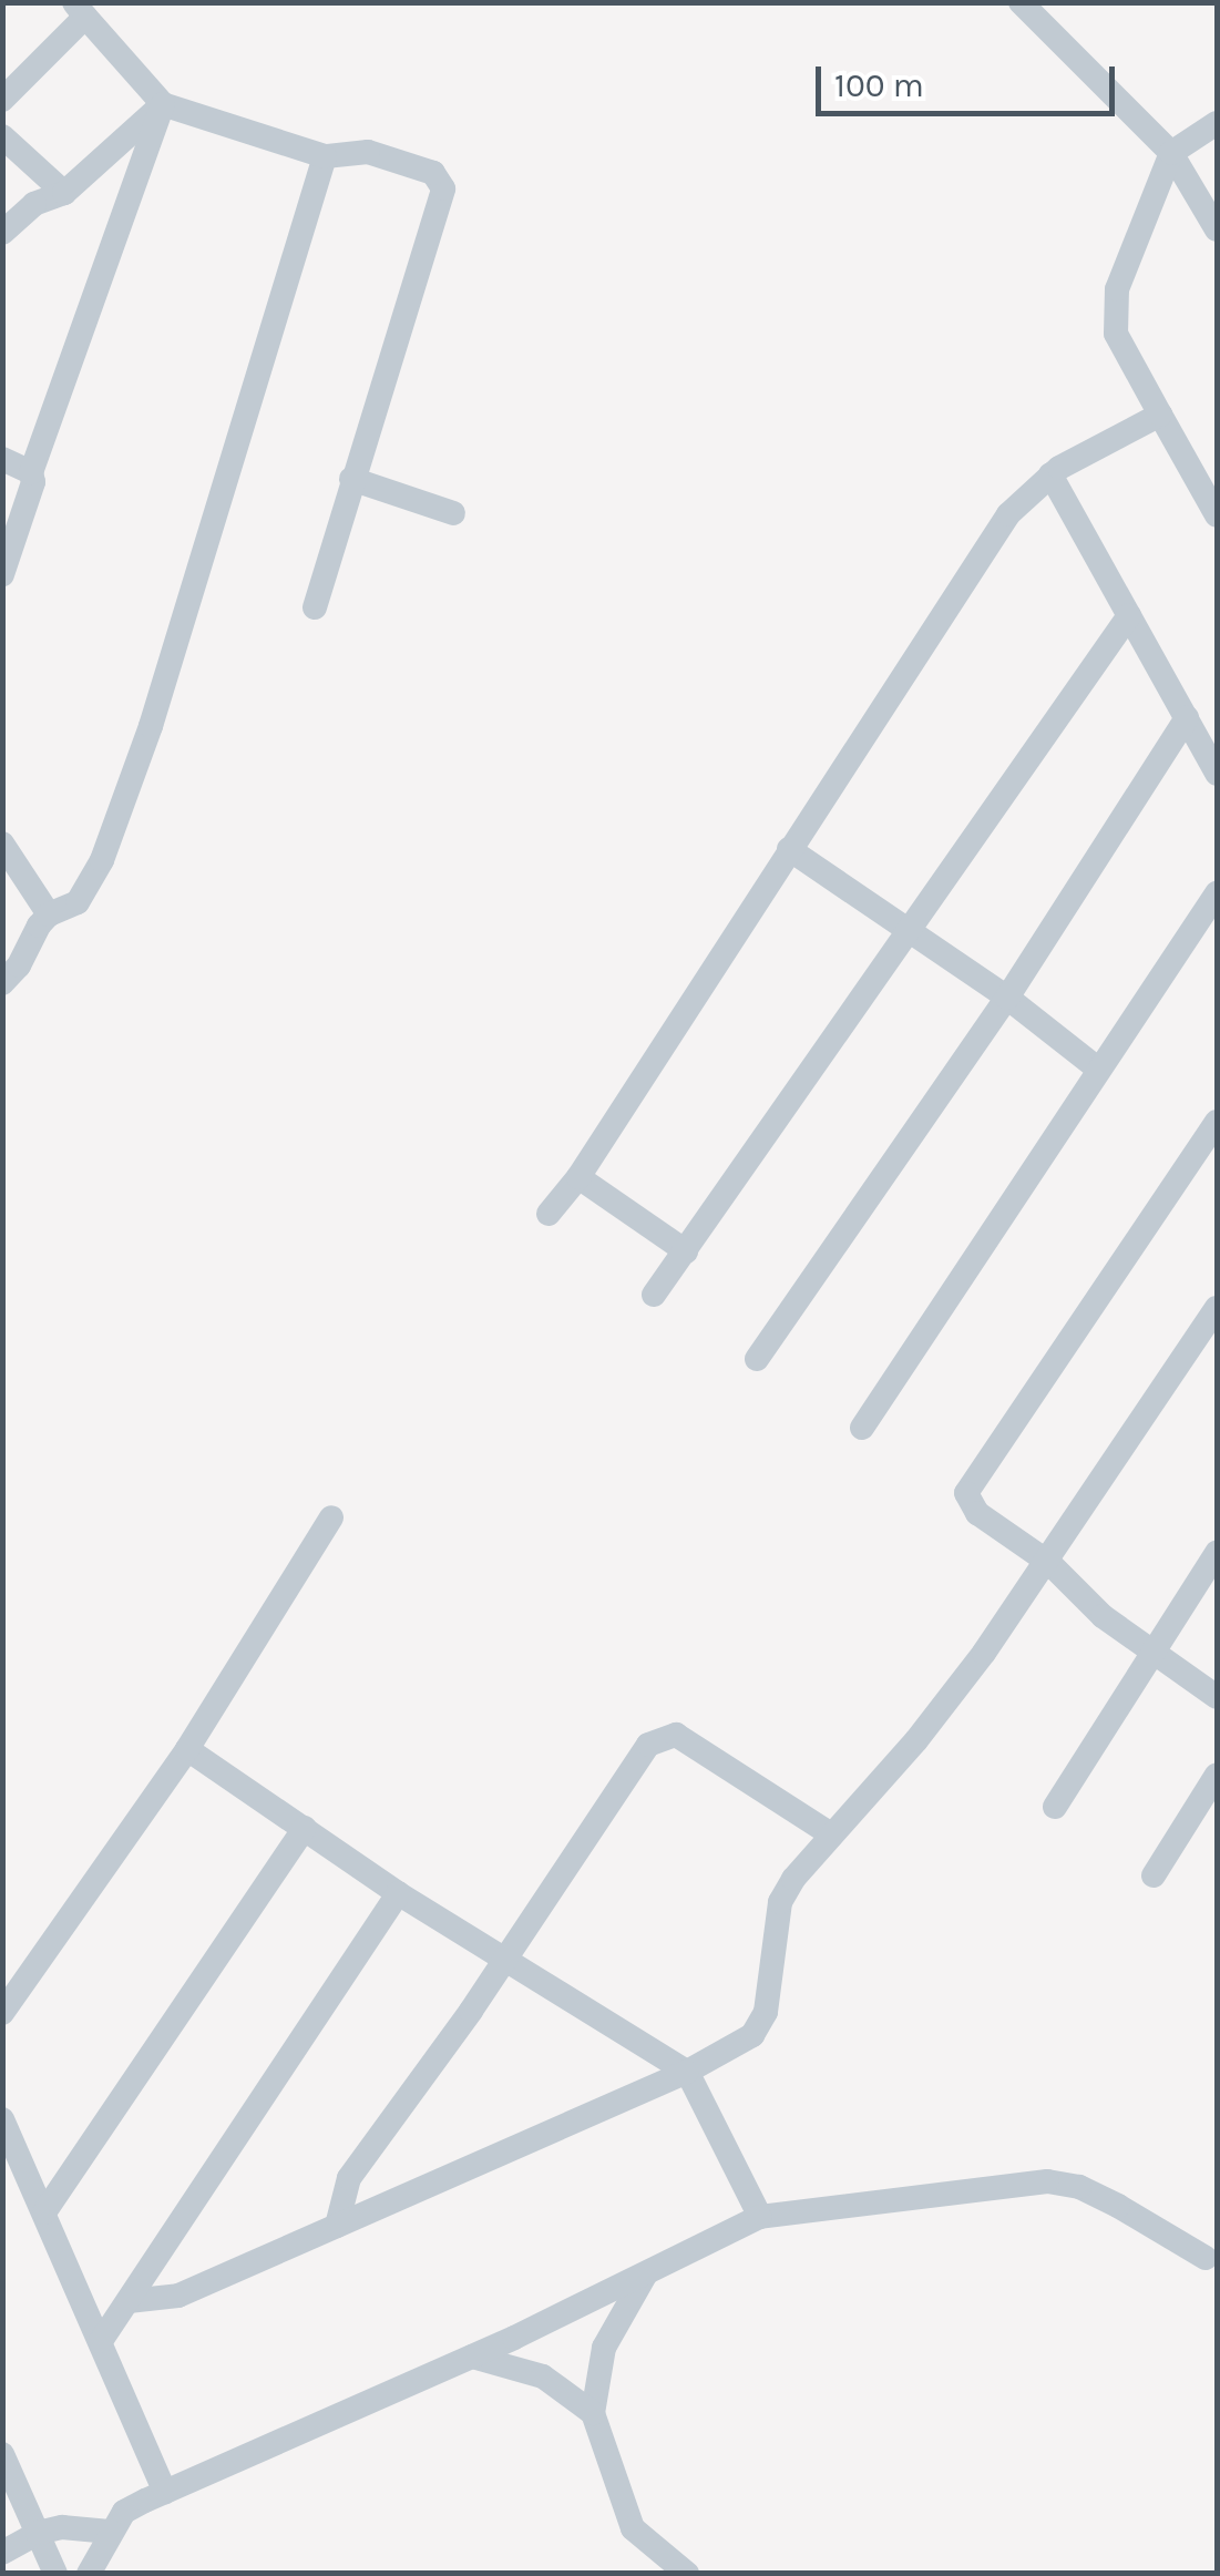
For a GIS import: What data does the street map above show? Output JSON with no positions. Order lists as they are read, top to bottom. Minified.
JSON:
{"scale_bar":"100 m"}
